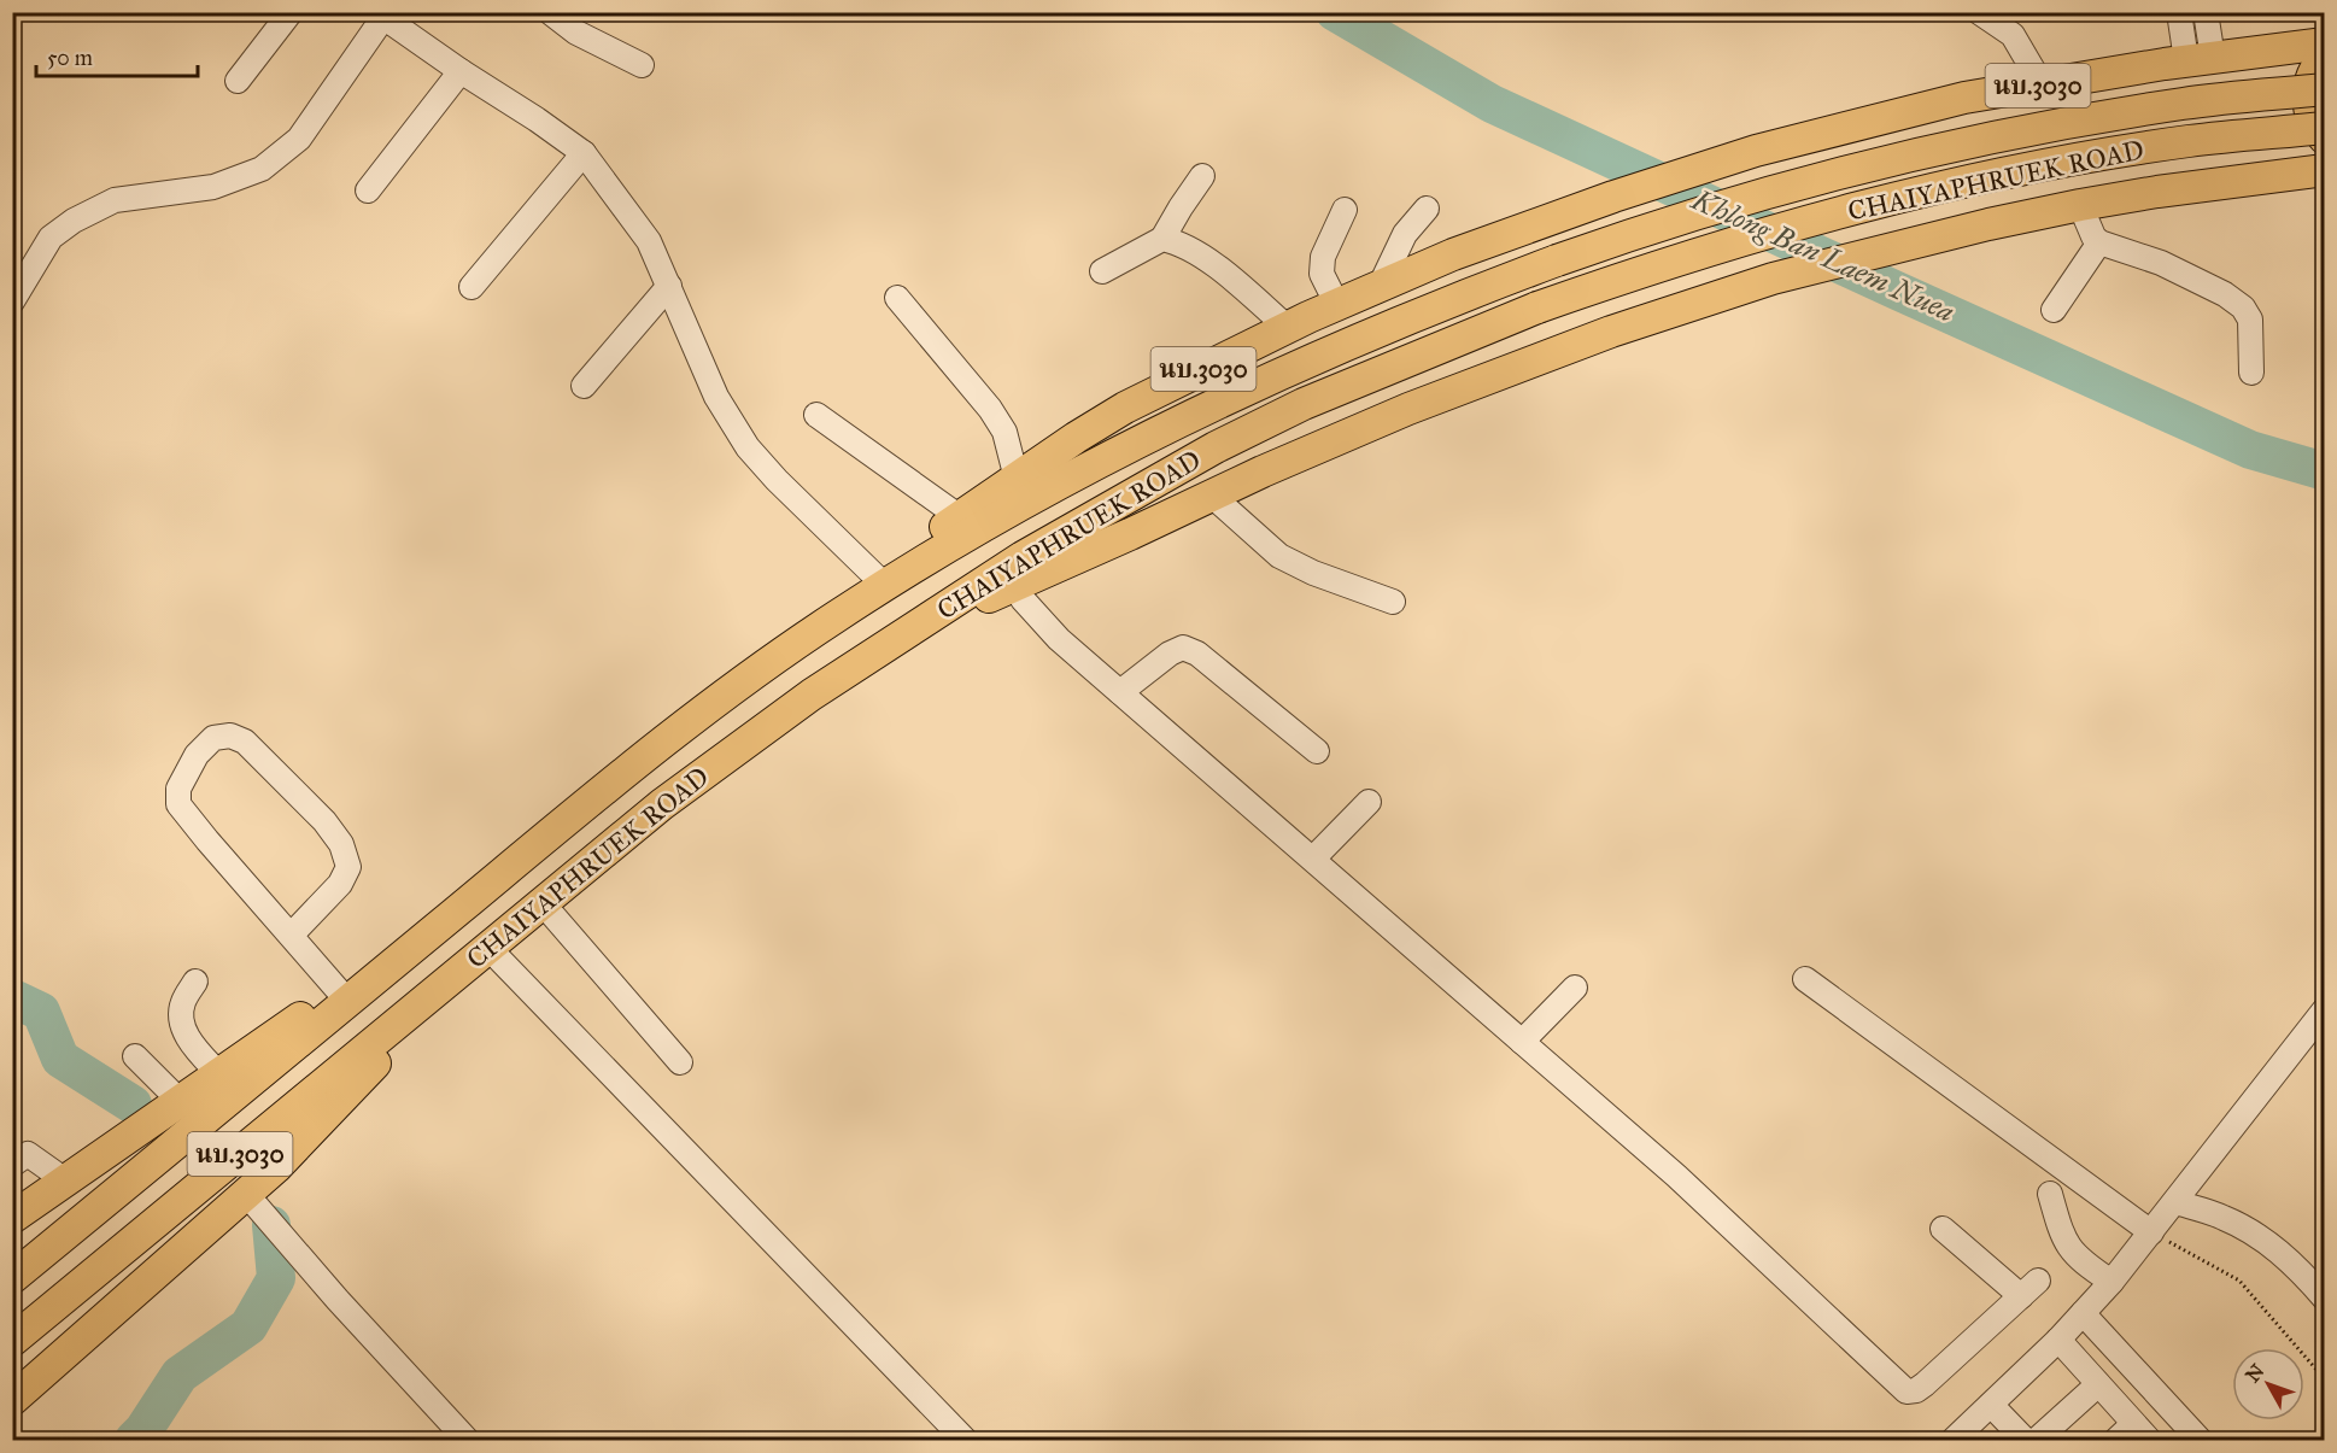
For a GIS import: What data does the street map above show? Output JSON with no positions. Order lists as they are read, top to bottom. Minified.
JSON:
{"streets":{"main road":["นบ.3030","CHAIYAPHRUEK ROAD"]},"water":["Khlong Ban Laem Nuea"],"scale_bar":"50 m","north":"top left"}
